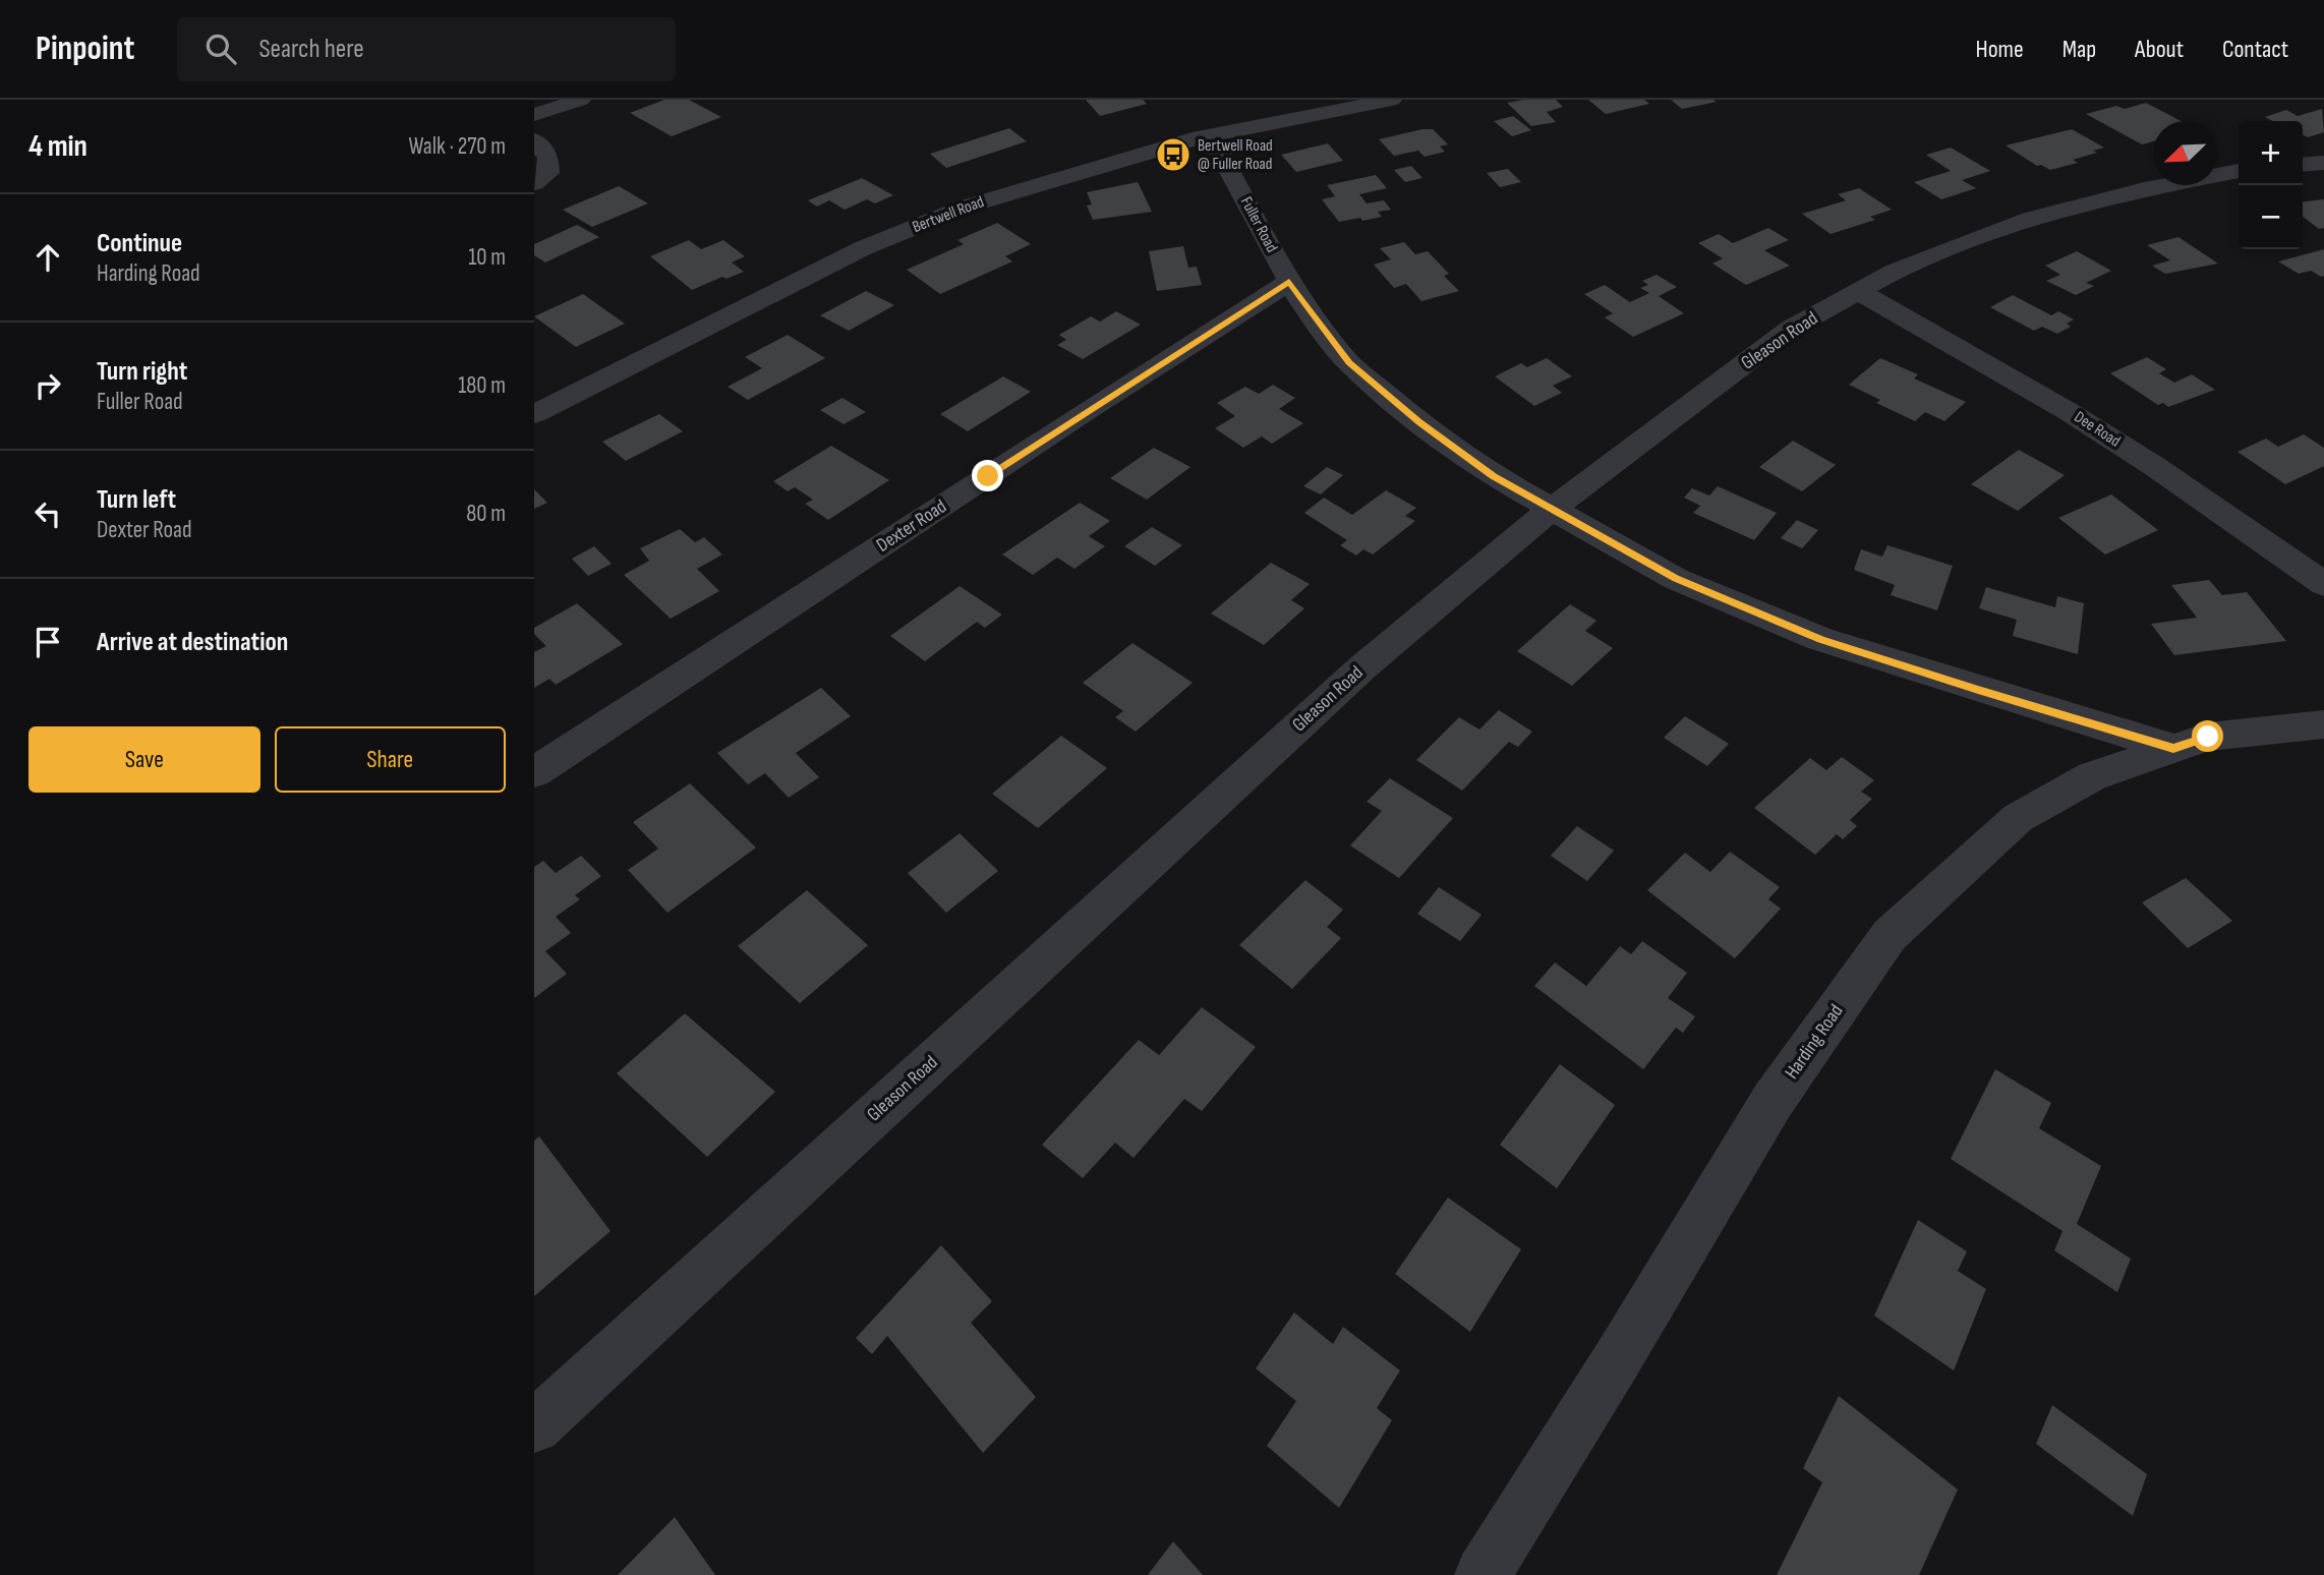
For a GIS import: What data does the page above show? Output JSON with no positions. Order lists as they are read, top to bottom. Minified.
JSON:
{"streets":{"street":["Bertwell Road","Fuller Road","Gleason Road","Dee Road","Dexter Road","Harding Road"]},"crossings":[["Bertwell Road","Fuller Road"],["Fuller Road","Gleason Road"],["Fuller Road","Dexter Road"],["Fuller Road","Harding Road"],["Gleason Road","Dee Road"]],"places":{"bus stop":["Bertwell Road @ Fuller Road"]},"north":"bottom left","page":{"header":"Pinpoint","search":"Search here","nav":["Home","Map","About","Contact"],"heading":["4 min","Walk · 270 m"],"map_buttons":["+","−"],"list":[["Continue","Harding Road","10 m"],["Turn right","Fuller Road","180 m"],["Turn left","Dexter Road","80 m"],"Arrive at destination"],"buttons":["Save","Share"]}}
